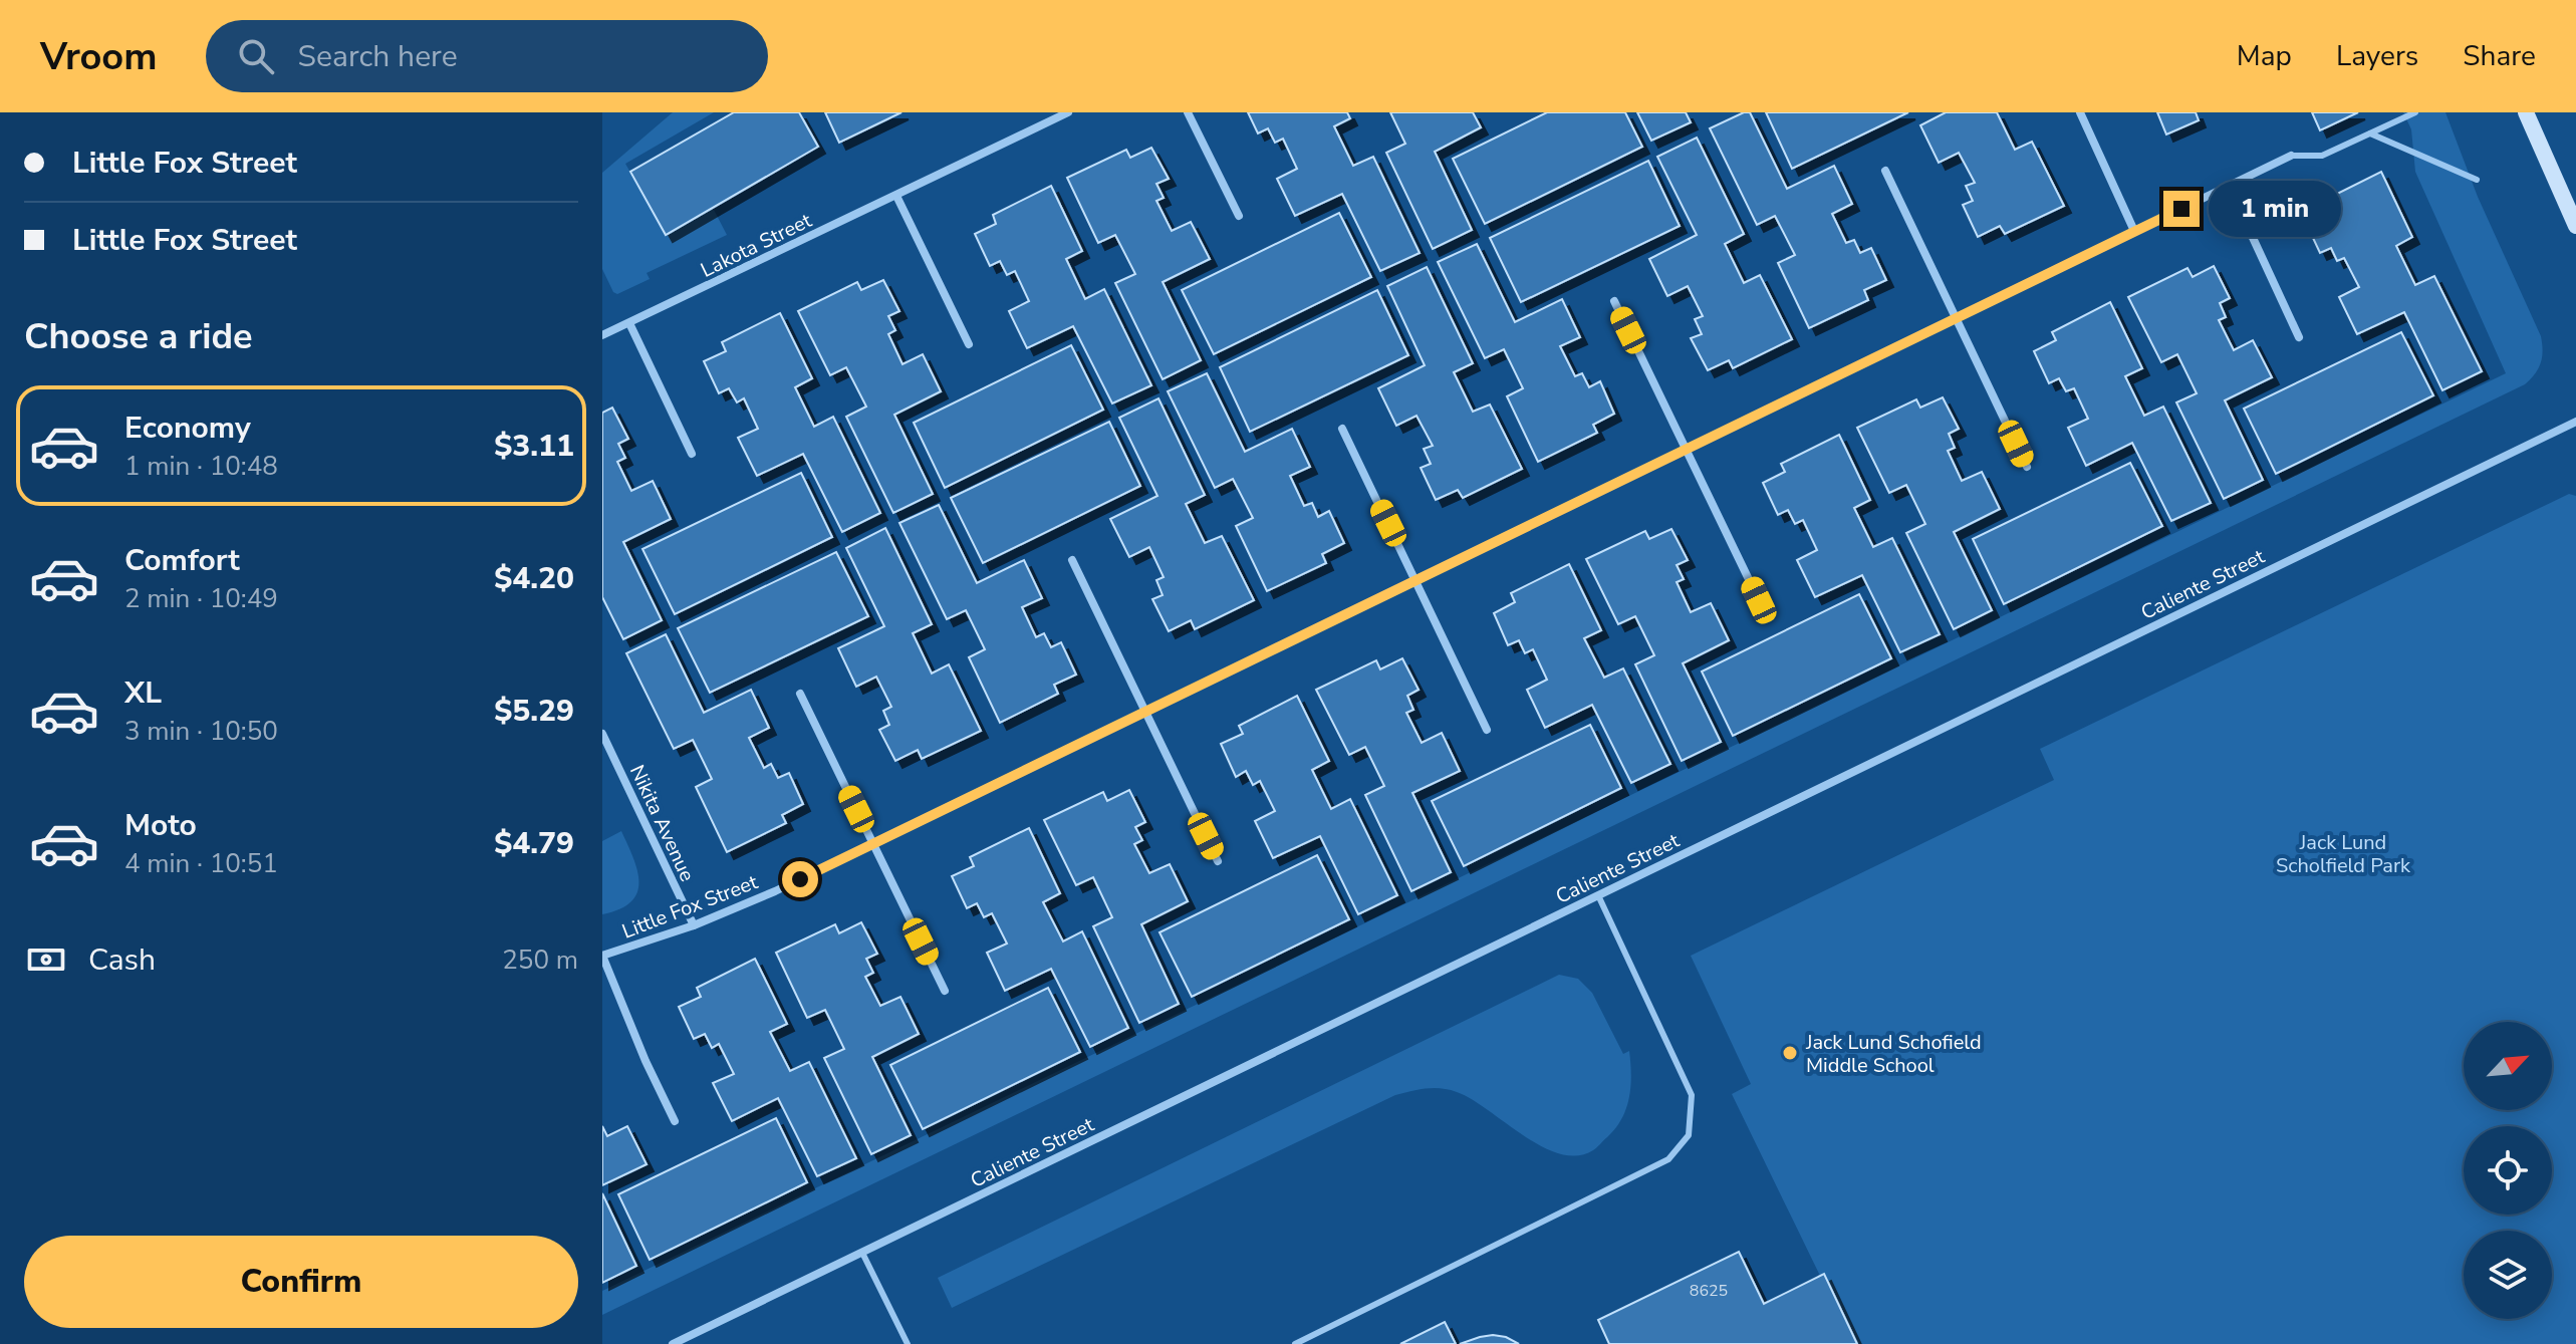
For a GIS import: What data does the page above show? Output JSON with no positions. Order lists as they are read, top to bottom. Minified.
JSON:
{"streets":{"street":["Lakota Street","Caliente Street","Nikita Avenue","Little Fox Street"]},"crossings":[["Nikita Avenue","Little Fox Street"]],"parks":["Jack Lund Scholfield Park"],"places":["Jack Lund Schofield Middle School"],"house_numbers":["8625"],"north":"top right","page":{"header":"Vroom","search":"Search here","nav":["Map","Layers","Share"],"banner":["Little Fox Street","Little Fox Street"],"bubble":"1 min","heading":"Choose a ride","list":[{"name":"Economy","note":"1 min · 10:48","value":"$3.11"},{"name":"Comfort","note":"2 min · 10:49","value":"$4.20"},{"name":"XL","note":"3 min · 10:50","value":"$5.29"},{"name":"Moto","note":"4 min · 10:51","value":"$4.79"}],"pay":["Cash","250 m"],"buttons":"Confirm"}}
